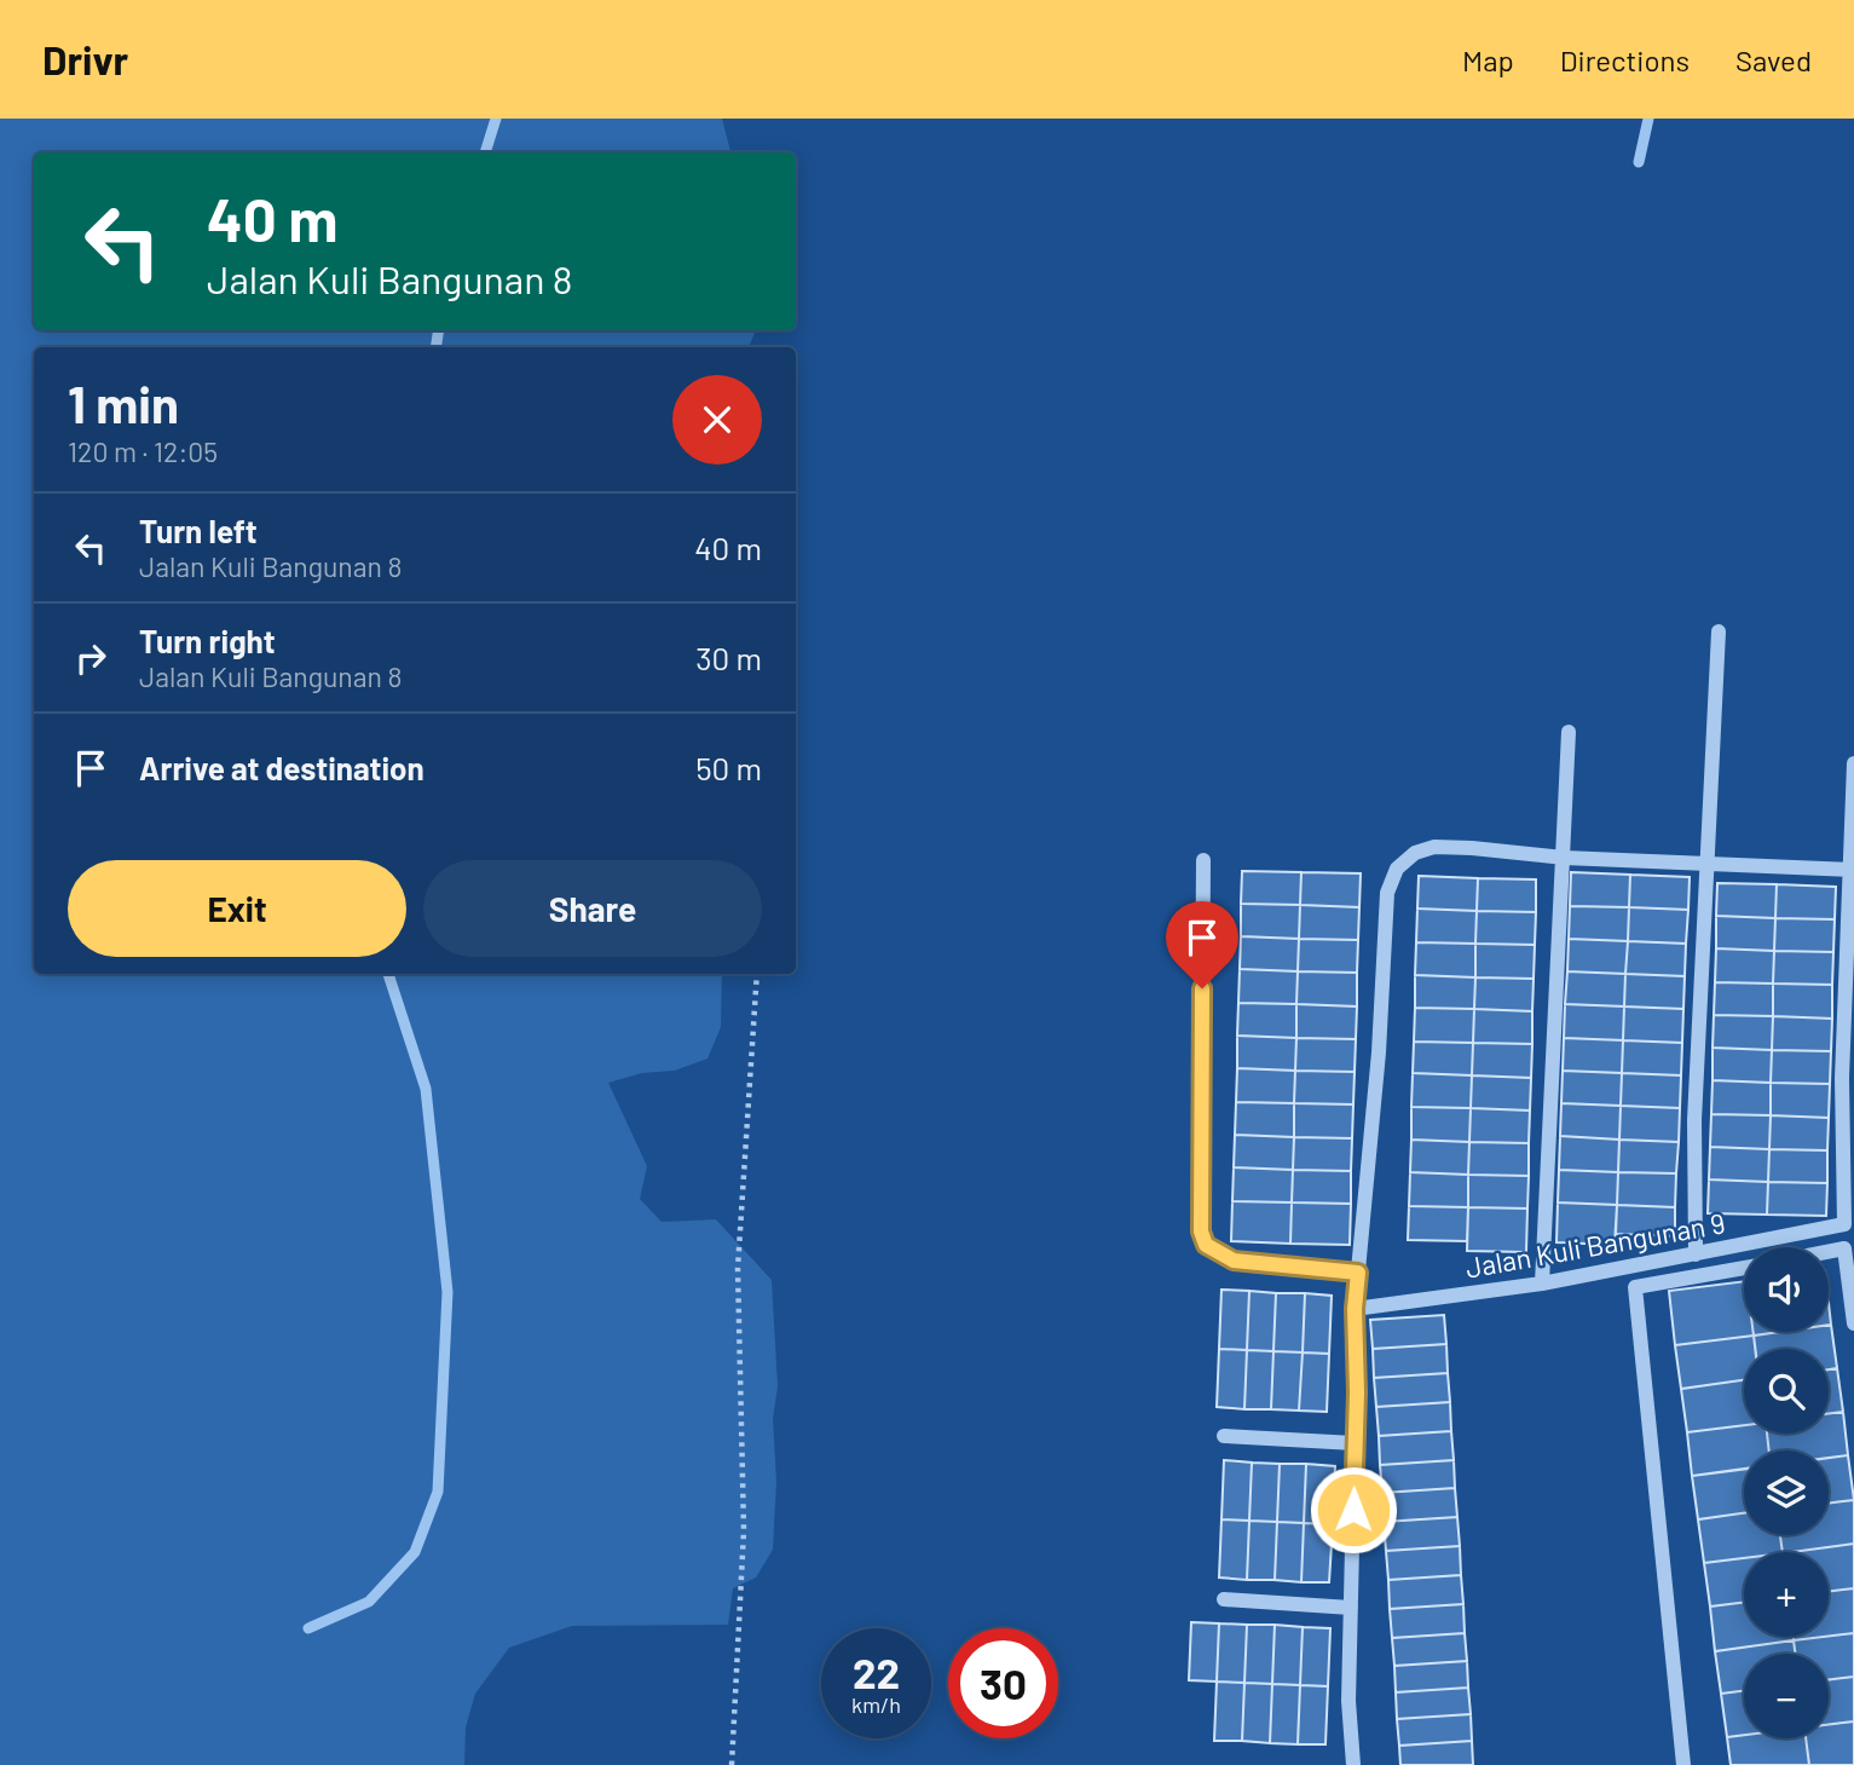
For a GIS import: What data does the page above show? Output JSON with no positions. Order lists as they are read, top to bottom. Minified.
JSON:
{"streets":{"street":["Jalan Kuli Bangunan 9"]},"page":{"header":"Drivr","nav":["Map","Directions","Saved"],"turn":["40 m","Jalan Kuli Bangunan 8"],"heading":["1 min","120 m · 12:05"],"list":[{"name":"Turn left","note":"Jalan Kuli Bangunan 8","value":"40 m"},{"name":"Turn right","note":"Jalan Kuli Bangunan 8","value":"30 m"},{"name":"Arrive at destination","value":"50 m"}],"buttons":["Exit","Share"],"map_buttons":["+","−"],"speed":"22 km/h","limit":"30"}}
